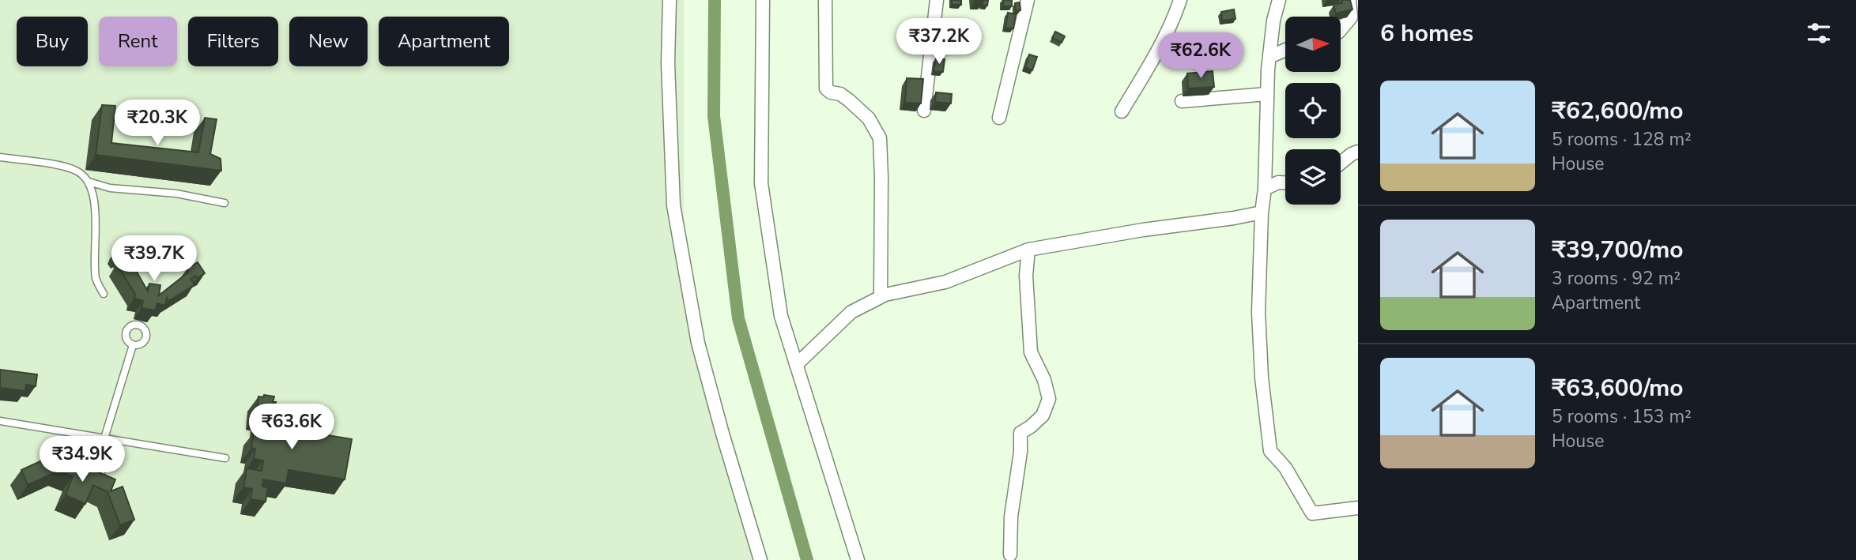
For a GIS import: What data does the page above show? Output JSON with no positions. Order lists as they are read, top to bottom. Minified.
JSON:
{"north":"right","page":{"heading":"6 homes","chip":["Buy","Rent","Filters","New","Apartment"],"price":["₹37.2K","₹62.6K","₹20.3K","₹39.7K","₹63.6K","₹34.9K"],"list":[{"name":"₹62,600/mo","note":"5 rooms · 128 m² · House"},{"name":"₹39,700/mo","note":"3 rooms · 92 m² · Apartment"},{"name":"₹63,600/mo","note":"5 rooms · 153 m² · House"}]}}
